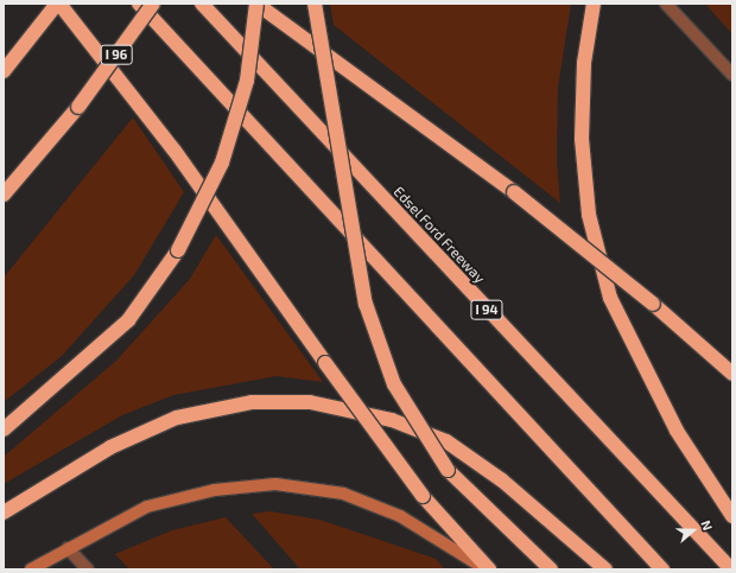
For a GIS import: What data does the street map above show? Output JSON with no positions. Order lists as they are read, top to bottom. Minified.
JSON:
{"streets":{"highway":["I 96","Edsel Ford Freeway","I 94"]},"north":"right"}
